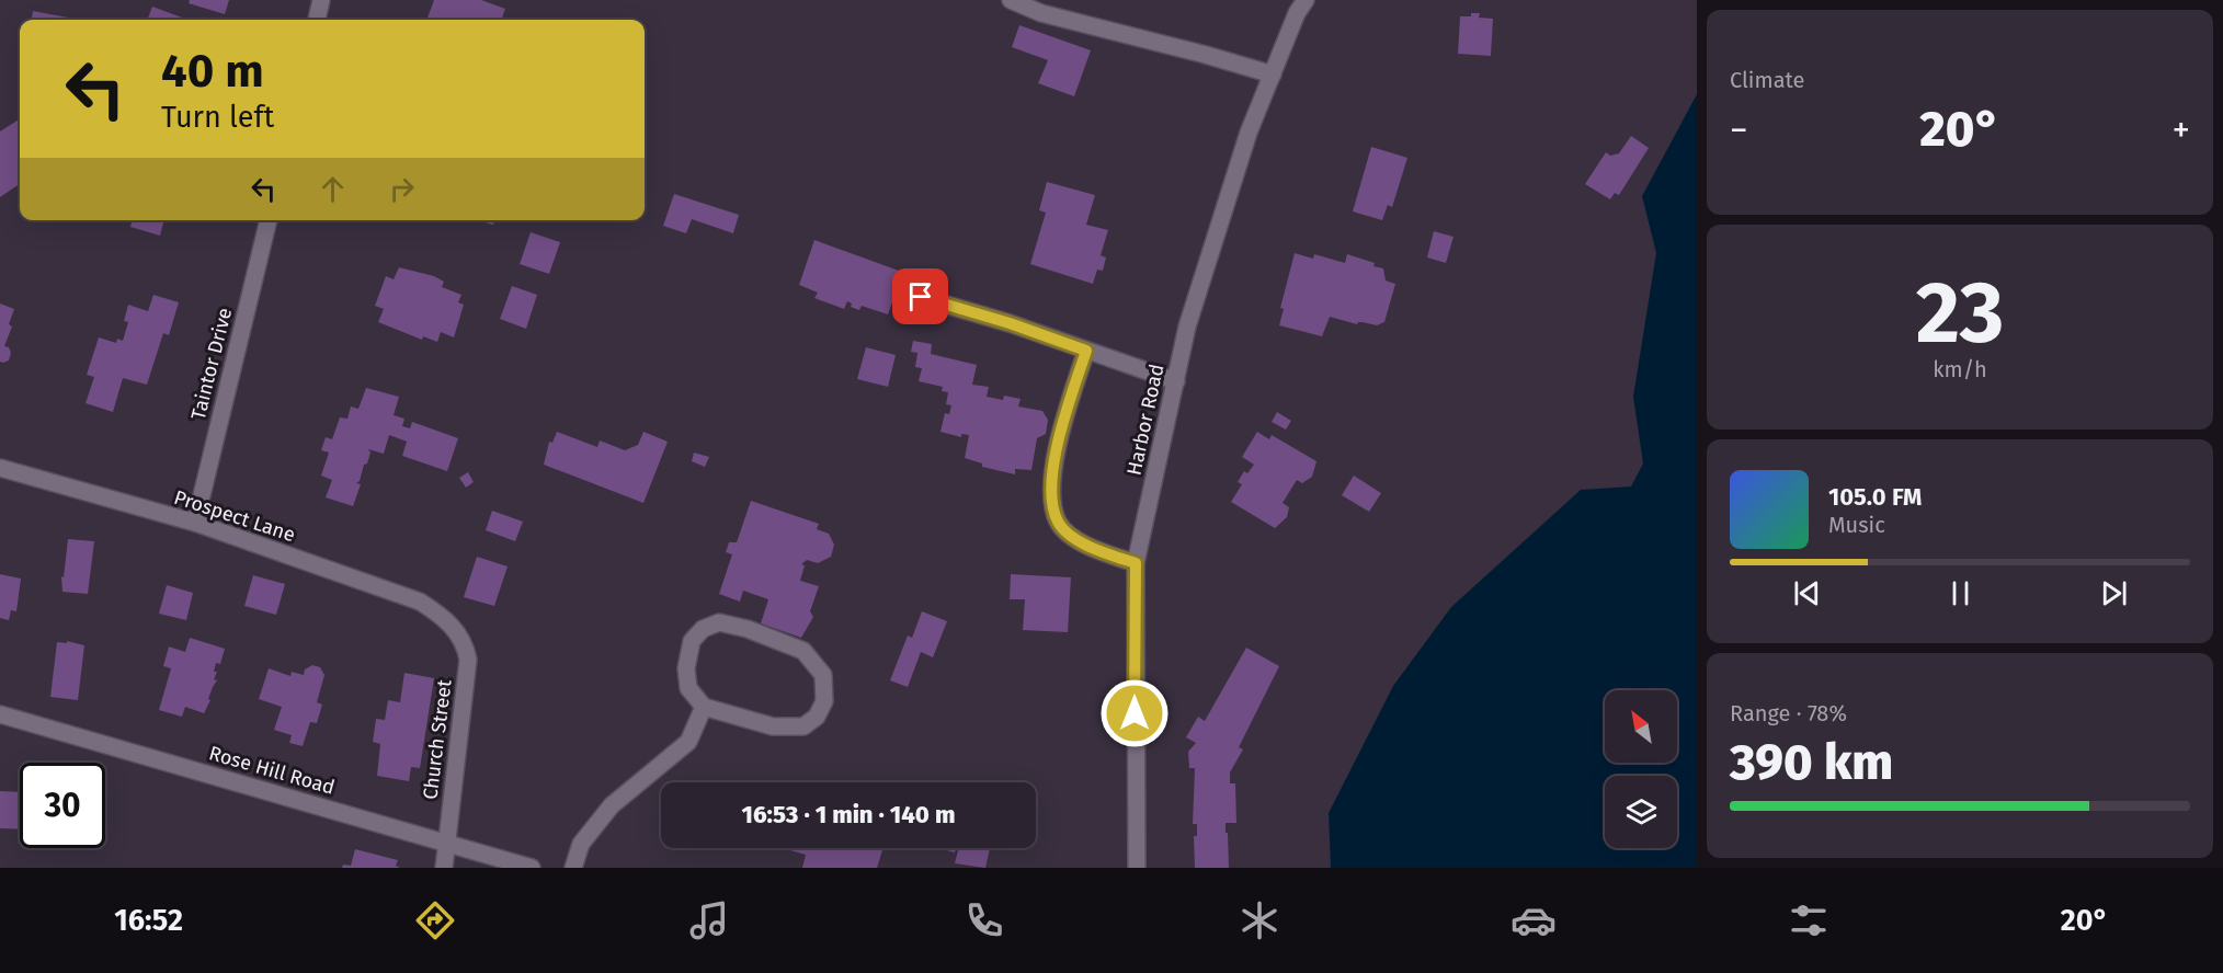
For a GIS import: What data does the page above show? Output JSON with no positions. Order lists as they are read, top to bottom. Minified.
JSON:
{"streets":{"street":["Taintor Drive","Harbor Road","Prospect Lane","Church Street","Rose Hill Road"]},"crossings":[["Taintor Drive","Prospect Lane"],["Prospect Lane","Church Street"],["Church Street","Rose Hill Road"]],"north":"top left","page":{"tile":["Climate",["23","km/h"],["Range · 78%","390 km"]],"turn":["40 m","Turn left"],"heat":["−","20°","+"],"song":["105.0 FM","Music"],"limit":"30","trip":"16:53 · 1 min · 140 m","tabs":["16:52","20°"]}}
